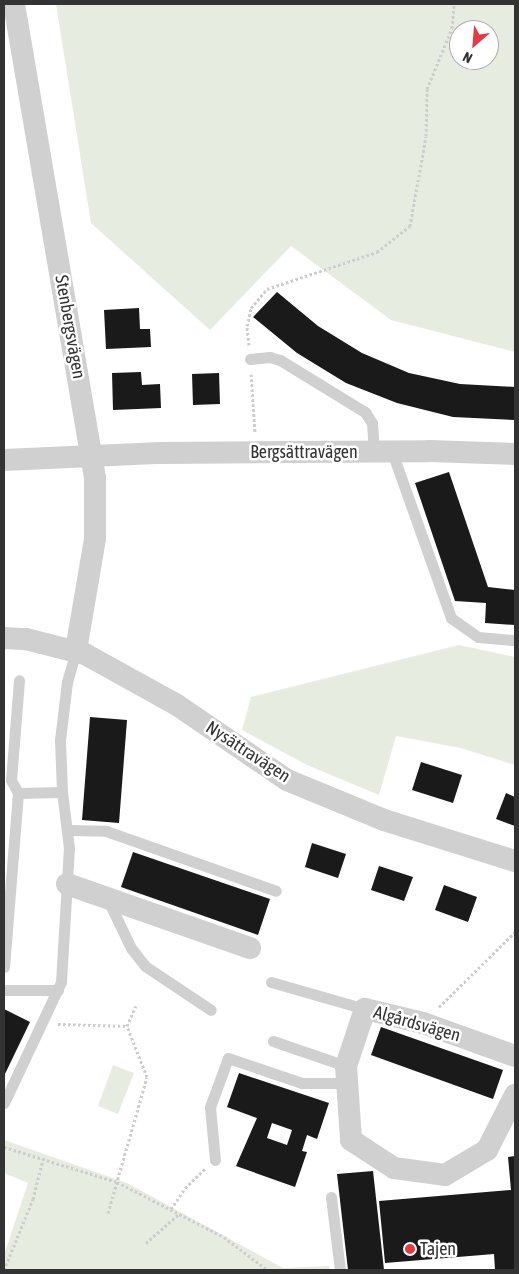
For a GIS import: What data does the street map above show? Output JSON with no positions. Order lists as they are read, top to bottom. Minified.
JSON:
{"streets":{"street":["Stenbergsvägen","Bergsättravägen","Nysättravägen","Algårdsvägen"]},"crossings":[["Stenbergsvägen","Bergsättravägen"],["Stenbergsvägen","Nysättravägen"]],"places":["Tajen"],"north":"bottom left"}
